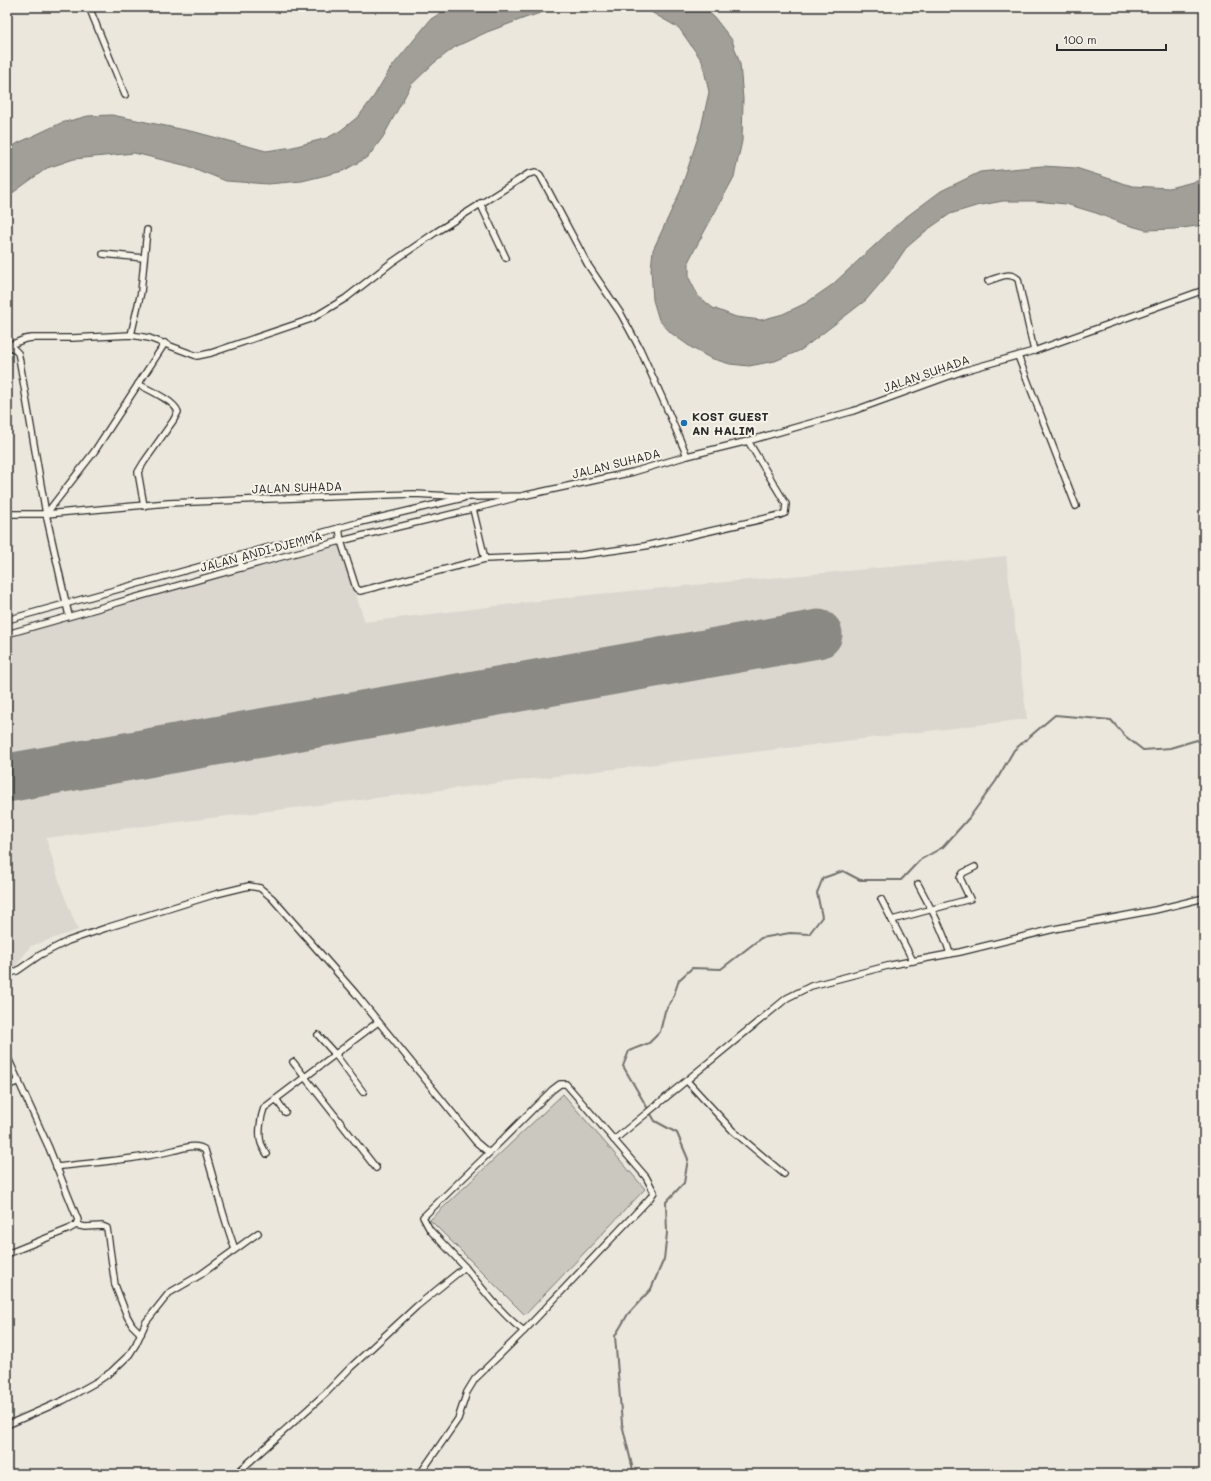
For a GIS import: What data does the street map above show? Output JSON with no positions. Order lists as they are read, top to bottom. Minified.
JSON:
{"streets":{"street":["JALAN SUHADA","JALAN ANDI DJEMMA"]},"crossings":[["JALAN SUHADA","JALAN ANDI DJEMMA"]],"places":["KOST GUEST AN HALIM"],"scale_bar":"100 m"}
